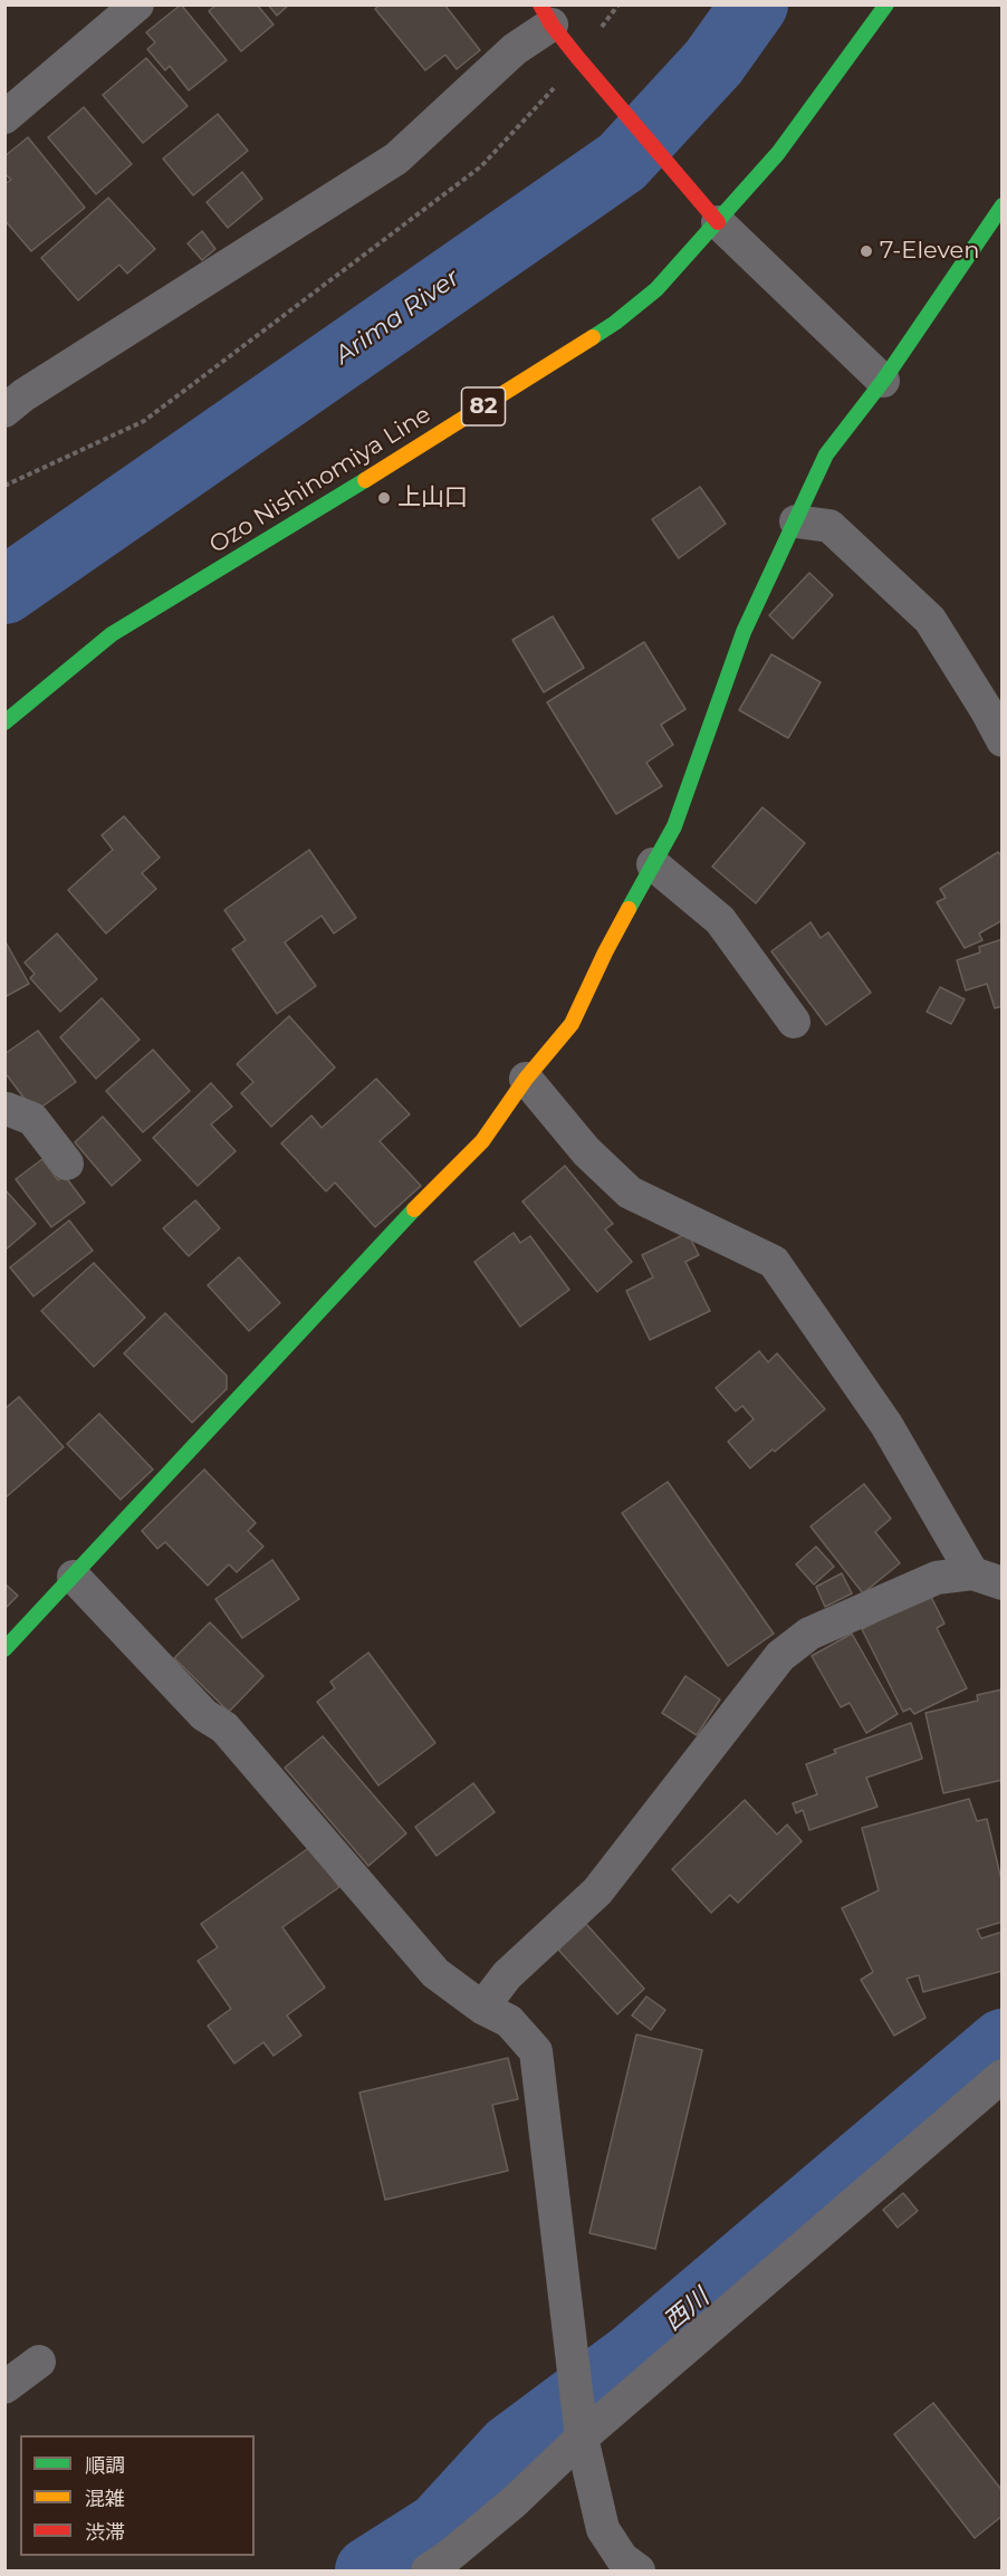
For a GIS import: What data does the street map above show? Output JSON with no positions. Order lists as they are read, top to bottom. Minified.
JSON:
{"streets":{"street":["82","Ozo Nishinomiya Line"]},"water":["Arima River","西川"],"places":["7-Eleven","上山口"],"legend":["順調","混雑","渋滞"]}
